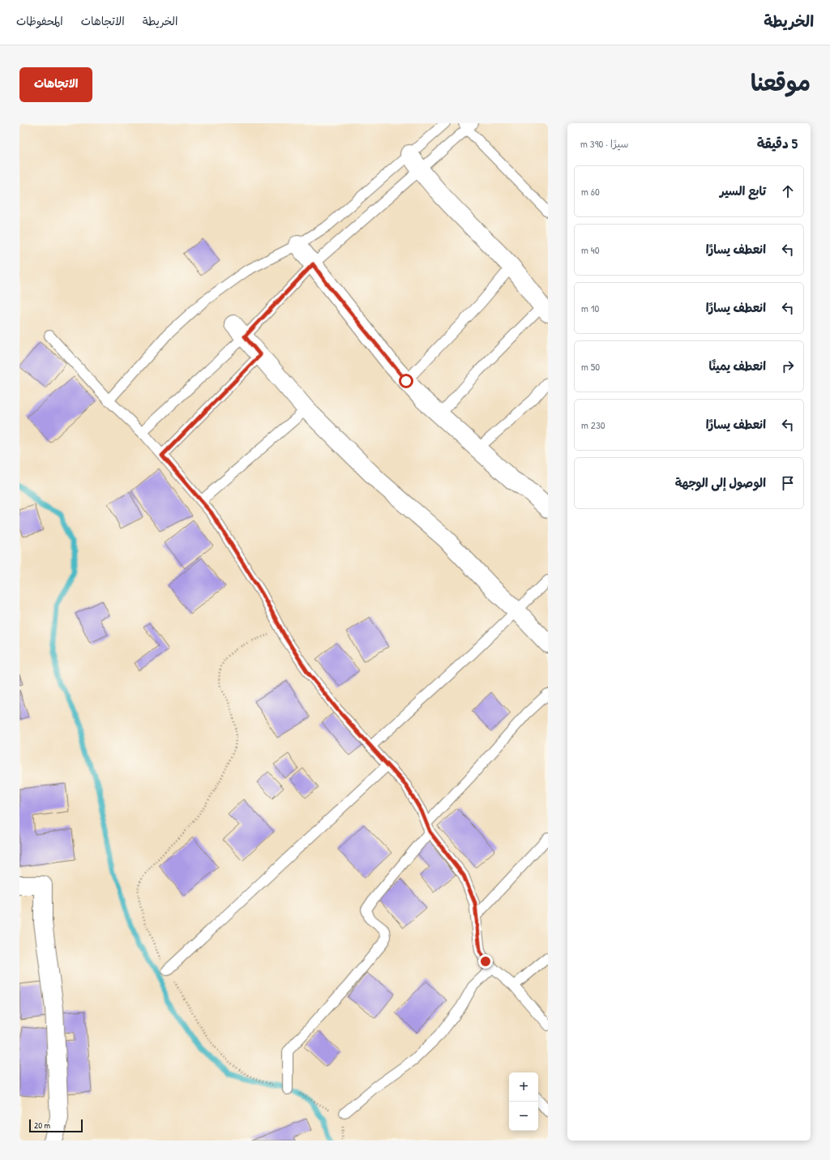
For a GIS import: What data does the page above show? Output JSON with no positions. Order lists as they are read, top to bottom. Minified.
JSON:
{"scale_bar":"20 m","page":{"header":"الخريطة","nav":["الخريطة","الاتجاهات","المحفوظات"],"title":"موقعنا","buttons":"الاتجاهات","heading":["5 دقيقة","سيرًا · 390 m"],"list":[["تابع السير","60 m"],["انعطف يسارًا","40 m"],["انعطف يسارًا","10 m"],["انعطف يمينًا","50 m"],["انعطف يسارًا","230 m"],"الوصول إلى الوجهة"],"map_buttons":["+","−"],"scale":"20 m"}}
